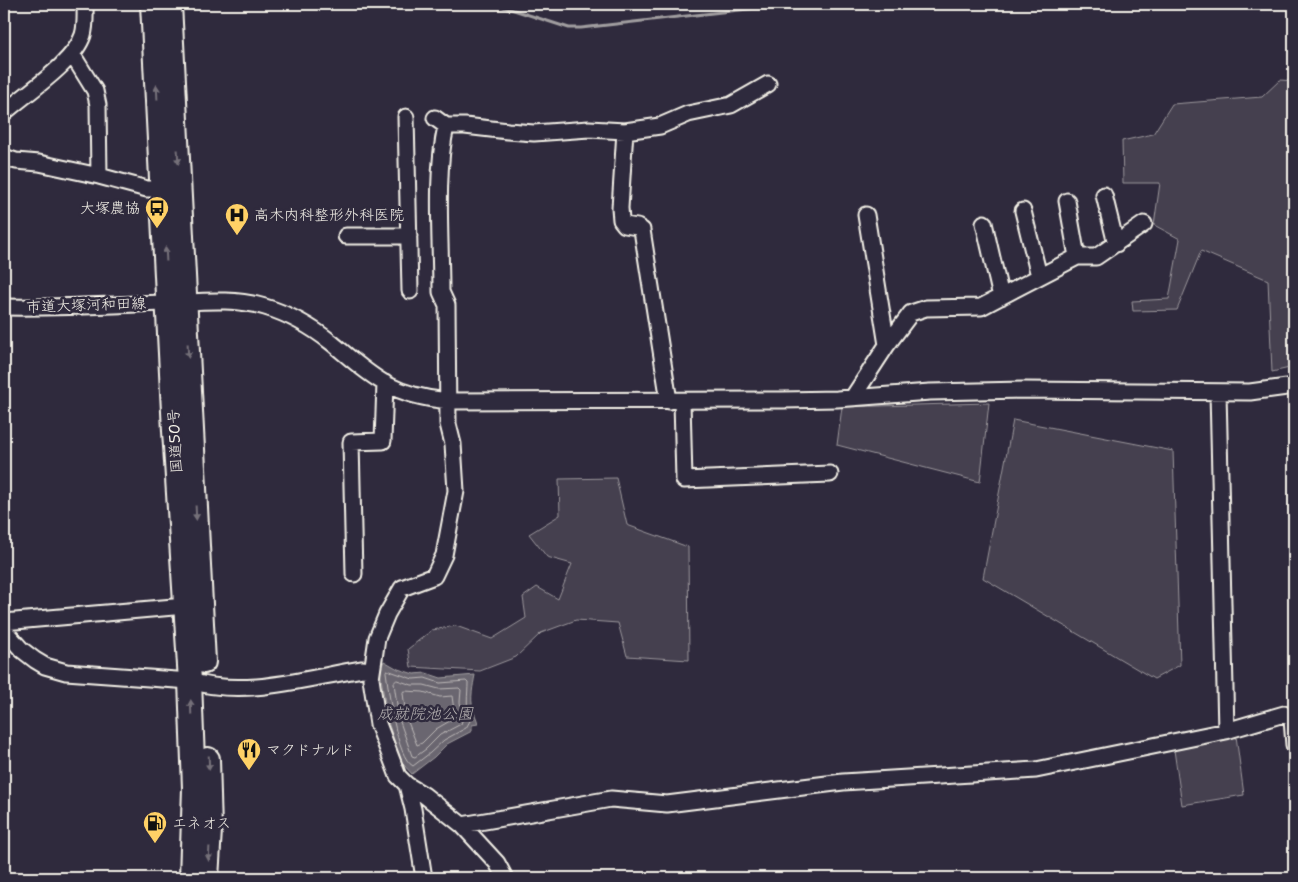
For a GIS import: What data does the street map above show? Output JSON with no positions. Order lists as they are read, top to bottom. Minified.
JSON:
{"streets":{"highway":["国道50号"],"street":["市道大塚河和田線"]},"crossings":[["市道大塚河和田線","国道50号"]],"water":["成就院池公園"],"places":{"bus stop":["大塚農協"],"hospital":["高木内科整形外科医院"],"restaurant":["マクドナルド"],"fuel station":["エネオス"]}}
